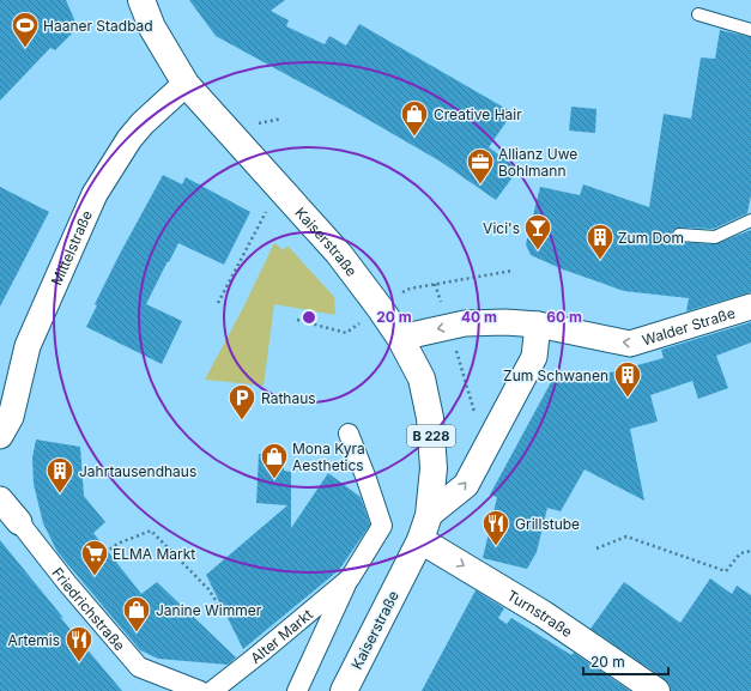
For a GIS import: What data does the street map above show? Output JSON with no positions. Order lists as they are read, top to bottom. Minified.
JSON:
{"streets":{"main road":["Kaiserstraße","B 228","Turnstraße"],"street":["Mittelstraße","Walder Straße","Friedrichstraße","Alter Markt"]},"crossings":[["Kaiserstraße","Mittelstraße"],["Kaiserstraße","Walder Straße"],["Kaiserstraße","Turnstraße"]],"one_way":["Walder Straße","Turnstraße"],"places":{"sports":["Haaner Stadbad"],"shop":["Creative Hair","Mona Kyra Aesthetics","Janine Wimmer"],"office":["Allianz Uwe Bohlmann"],"bar":["Vici's"],"building":["Zum Dom","Zum Schwanen","Jahrtausendhaus"],"parking":["Rathaus"],"restaurant":["Grillstube","Artemis"],"supermarket":["ELMA Markt"]},"scale_bar":"20 m","rings":["20 m","40 m","60 m"]}
